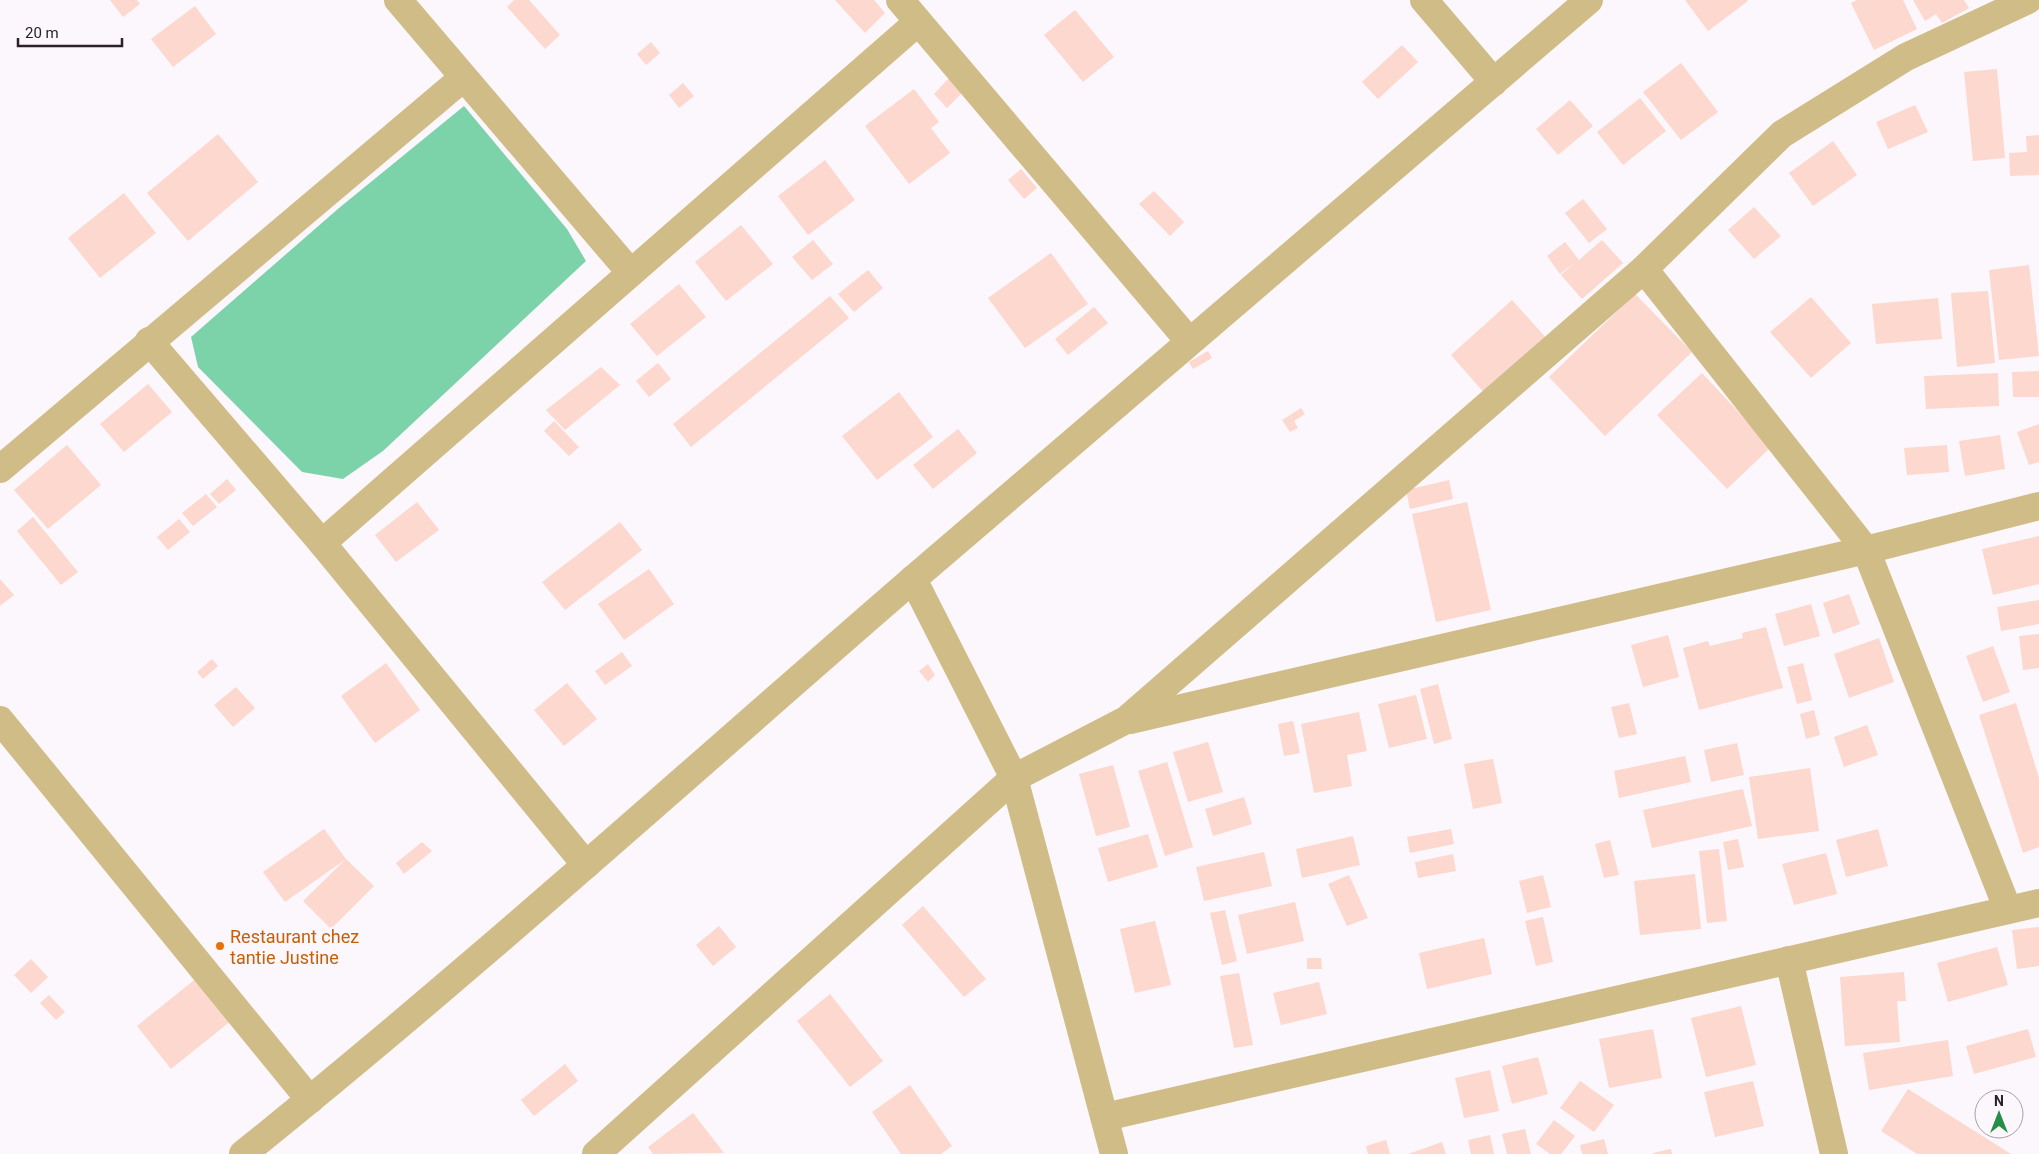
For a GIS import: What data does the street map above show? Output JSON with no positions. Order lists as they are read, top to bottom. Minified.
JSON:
{"places":["Restaurant chez tantie Justine"],"scale_bar":"20 m","north":"top"}
